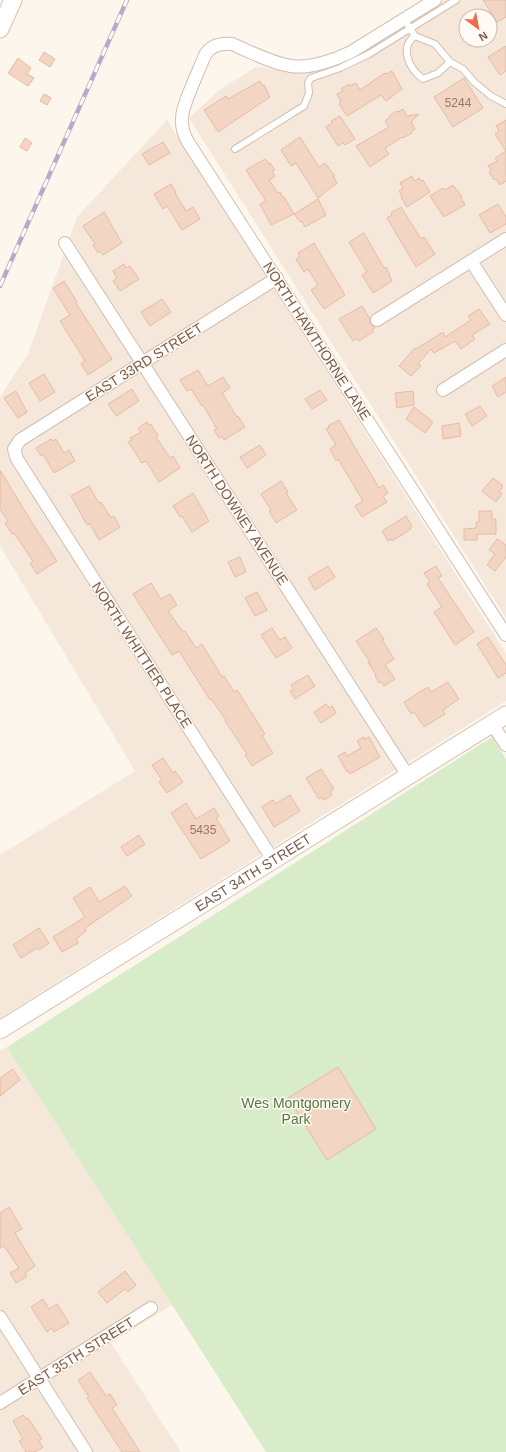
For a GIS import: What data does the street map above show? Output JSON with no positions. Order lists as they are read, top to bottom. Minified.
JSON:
{"streets":{"main road":["EAST 34TH STREET"],"street":["NORTH HAWTHORNE LANE","EAST 33RD STREET","NORTH DOWNEY AVENUE","NORTH WHITTIER PLACE","EAST 35TH STREET"]},"crossings":[["NORTH HAWTHORNE LANE","EAST 33RD STREET"],["EAST 33RD STREET","NORTH DOWNEY AVENUE"],["EAST 33RD STREET","NORTH WHITTIER PLACE"],["NORTH DOWNEY AVENUE","EAST 34TH STREET"],["NORTH WHITTIER PLACE","EAST 34TH STREET"]],"parks":["Wes Montgomery Park"],"house_numbers":["5244","5435"],"north":"bottom right"}
